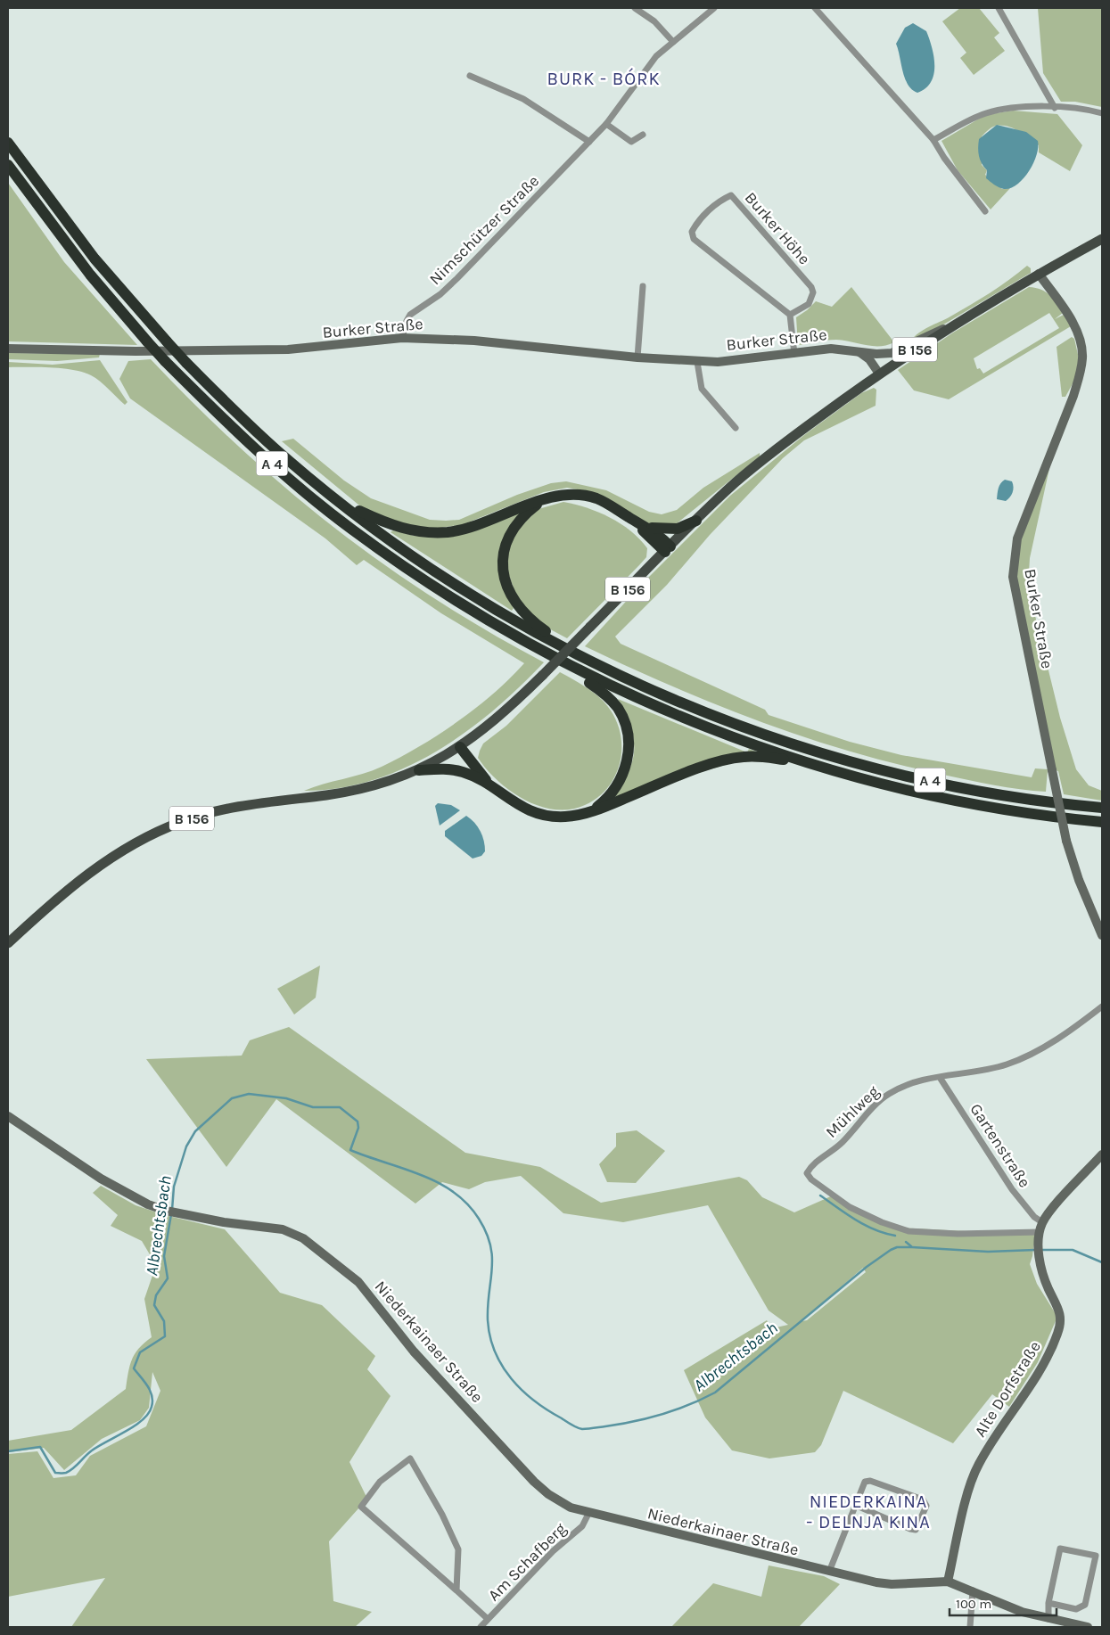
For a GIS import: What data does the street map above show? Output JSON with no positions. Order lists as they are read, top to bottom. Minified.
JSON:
{"streets":{"highway":["A 4"],"main road":["B 156"],"street":["Burker Höhe","Nimschützer Straße","Burker Straße","Mühlweg","Gartenstraße","Niederkainaer Straße","Alte Dorfstraße","Am Schafberg"]},"crossings":[["Nimschützer Straße","Burker Straße"],["Burker Straße","B 156"],["Mühlweg","Gartenstraße"],["Mühlweg","Alte Dorfstraße"],["Gartenstraße","Alte Dorfstraße"],["Niederkainaer Straße","Alte Dorfstraße"],["Niederkainaer Straße","Am Schafberg"]],"districts":["BURK - BÓRK","NIEDERKAINA - DELNJA KINA"],"water":["Albrechtsbach"],"scale_bar":"100 m"}
